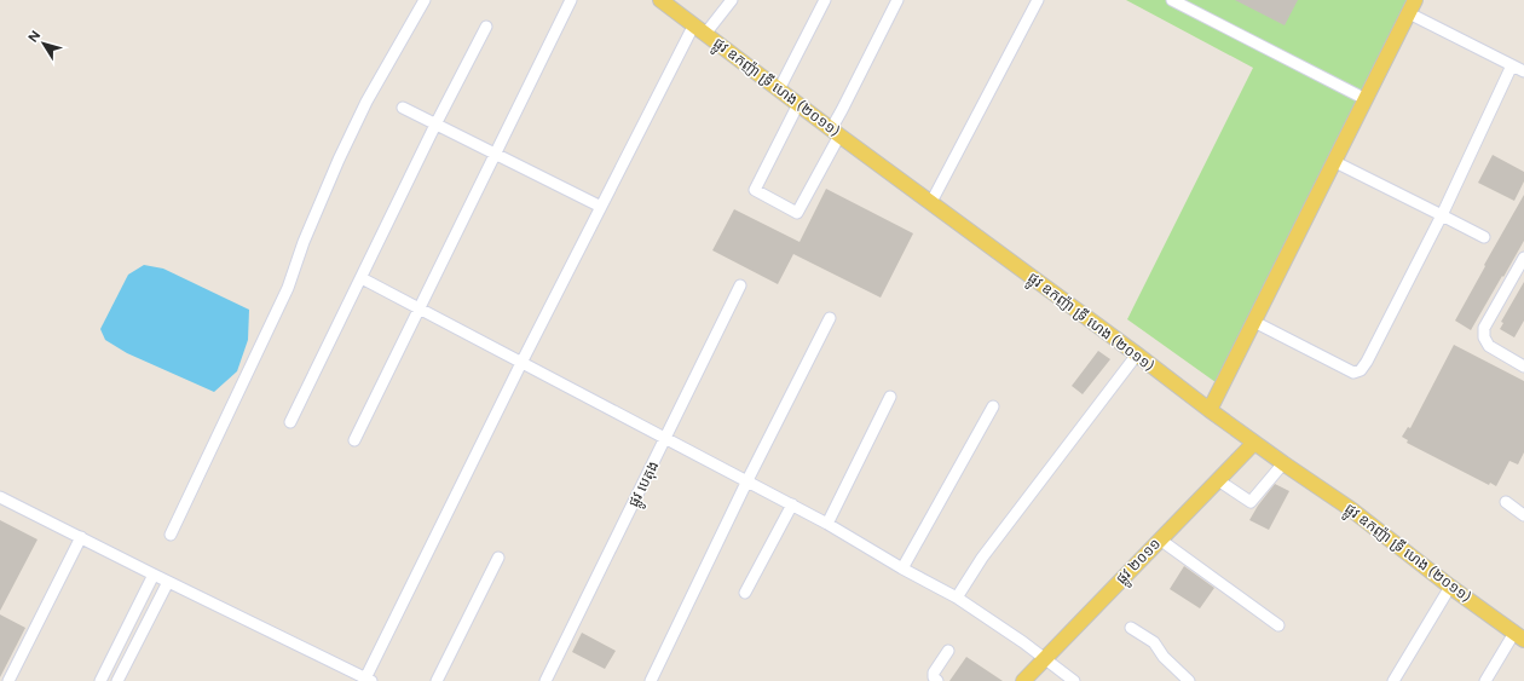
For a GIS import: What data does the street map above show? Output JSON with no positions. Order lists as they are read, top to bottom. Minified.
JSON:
{"streets":{"main road":["ផ្លូវ ឧកញ៉ា ទ្រី ហេង (២០១១)","ផ្លូវ ២០១១"],"street":["ផ្លូវ បេតុង"]},"crossings":[["ផ្លូវ ឧកញ៉ា ទ្រី ហេង (២០១១)","ផ្លូវ ២០១១"]],"north":"top left"}
